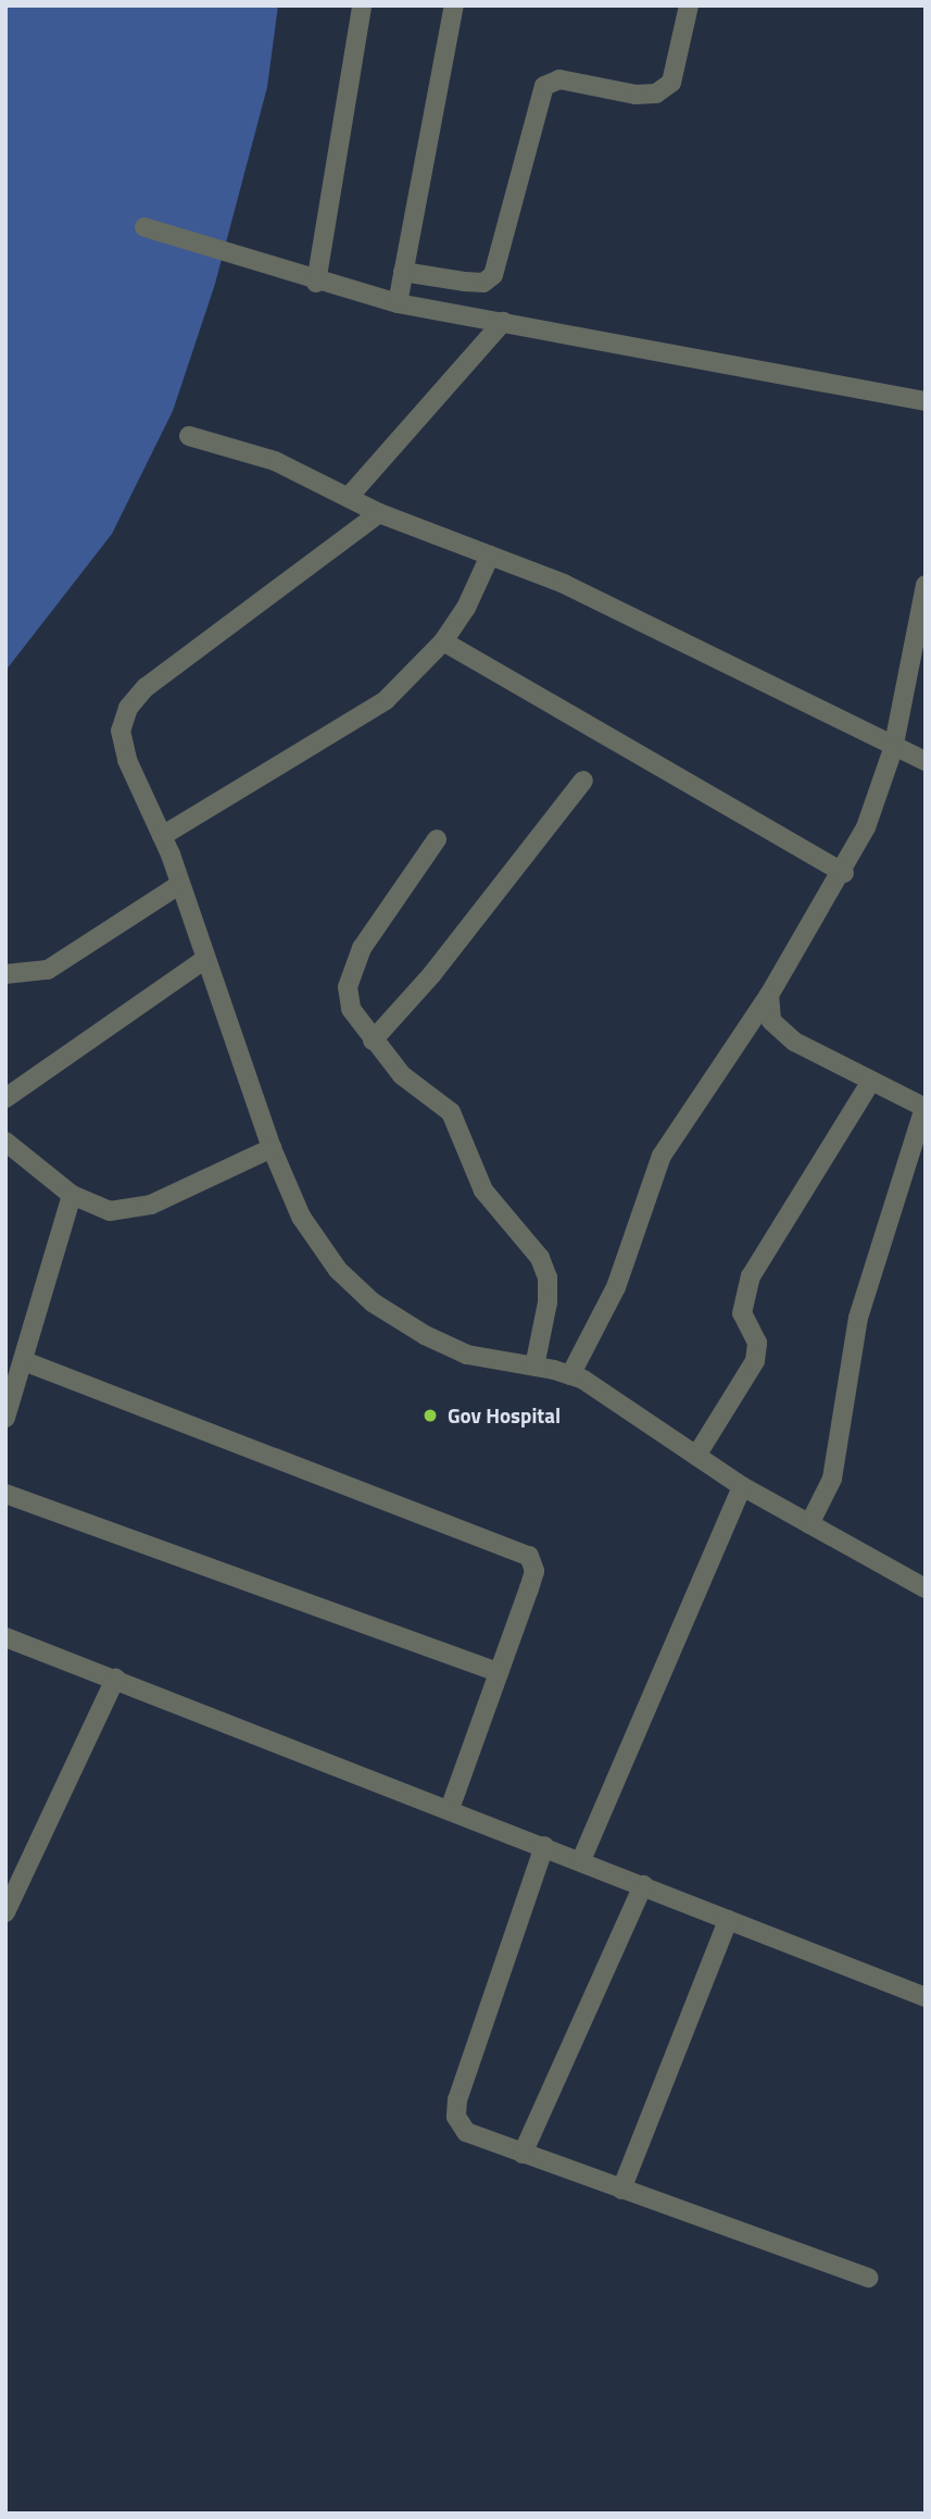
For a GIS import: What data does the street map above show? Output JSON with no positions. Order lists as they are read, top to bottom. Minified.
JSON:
{"places":["Gov Hospital"]}
